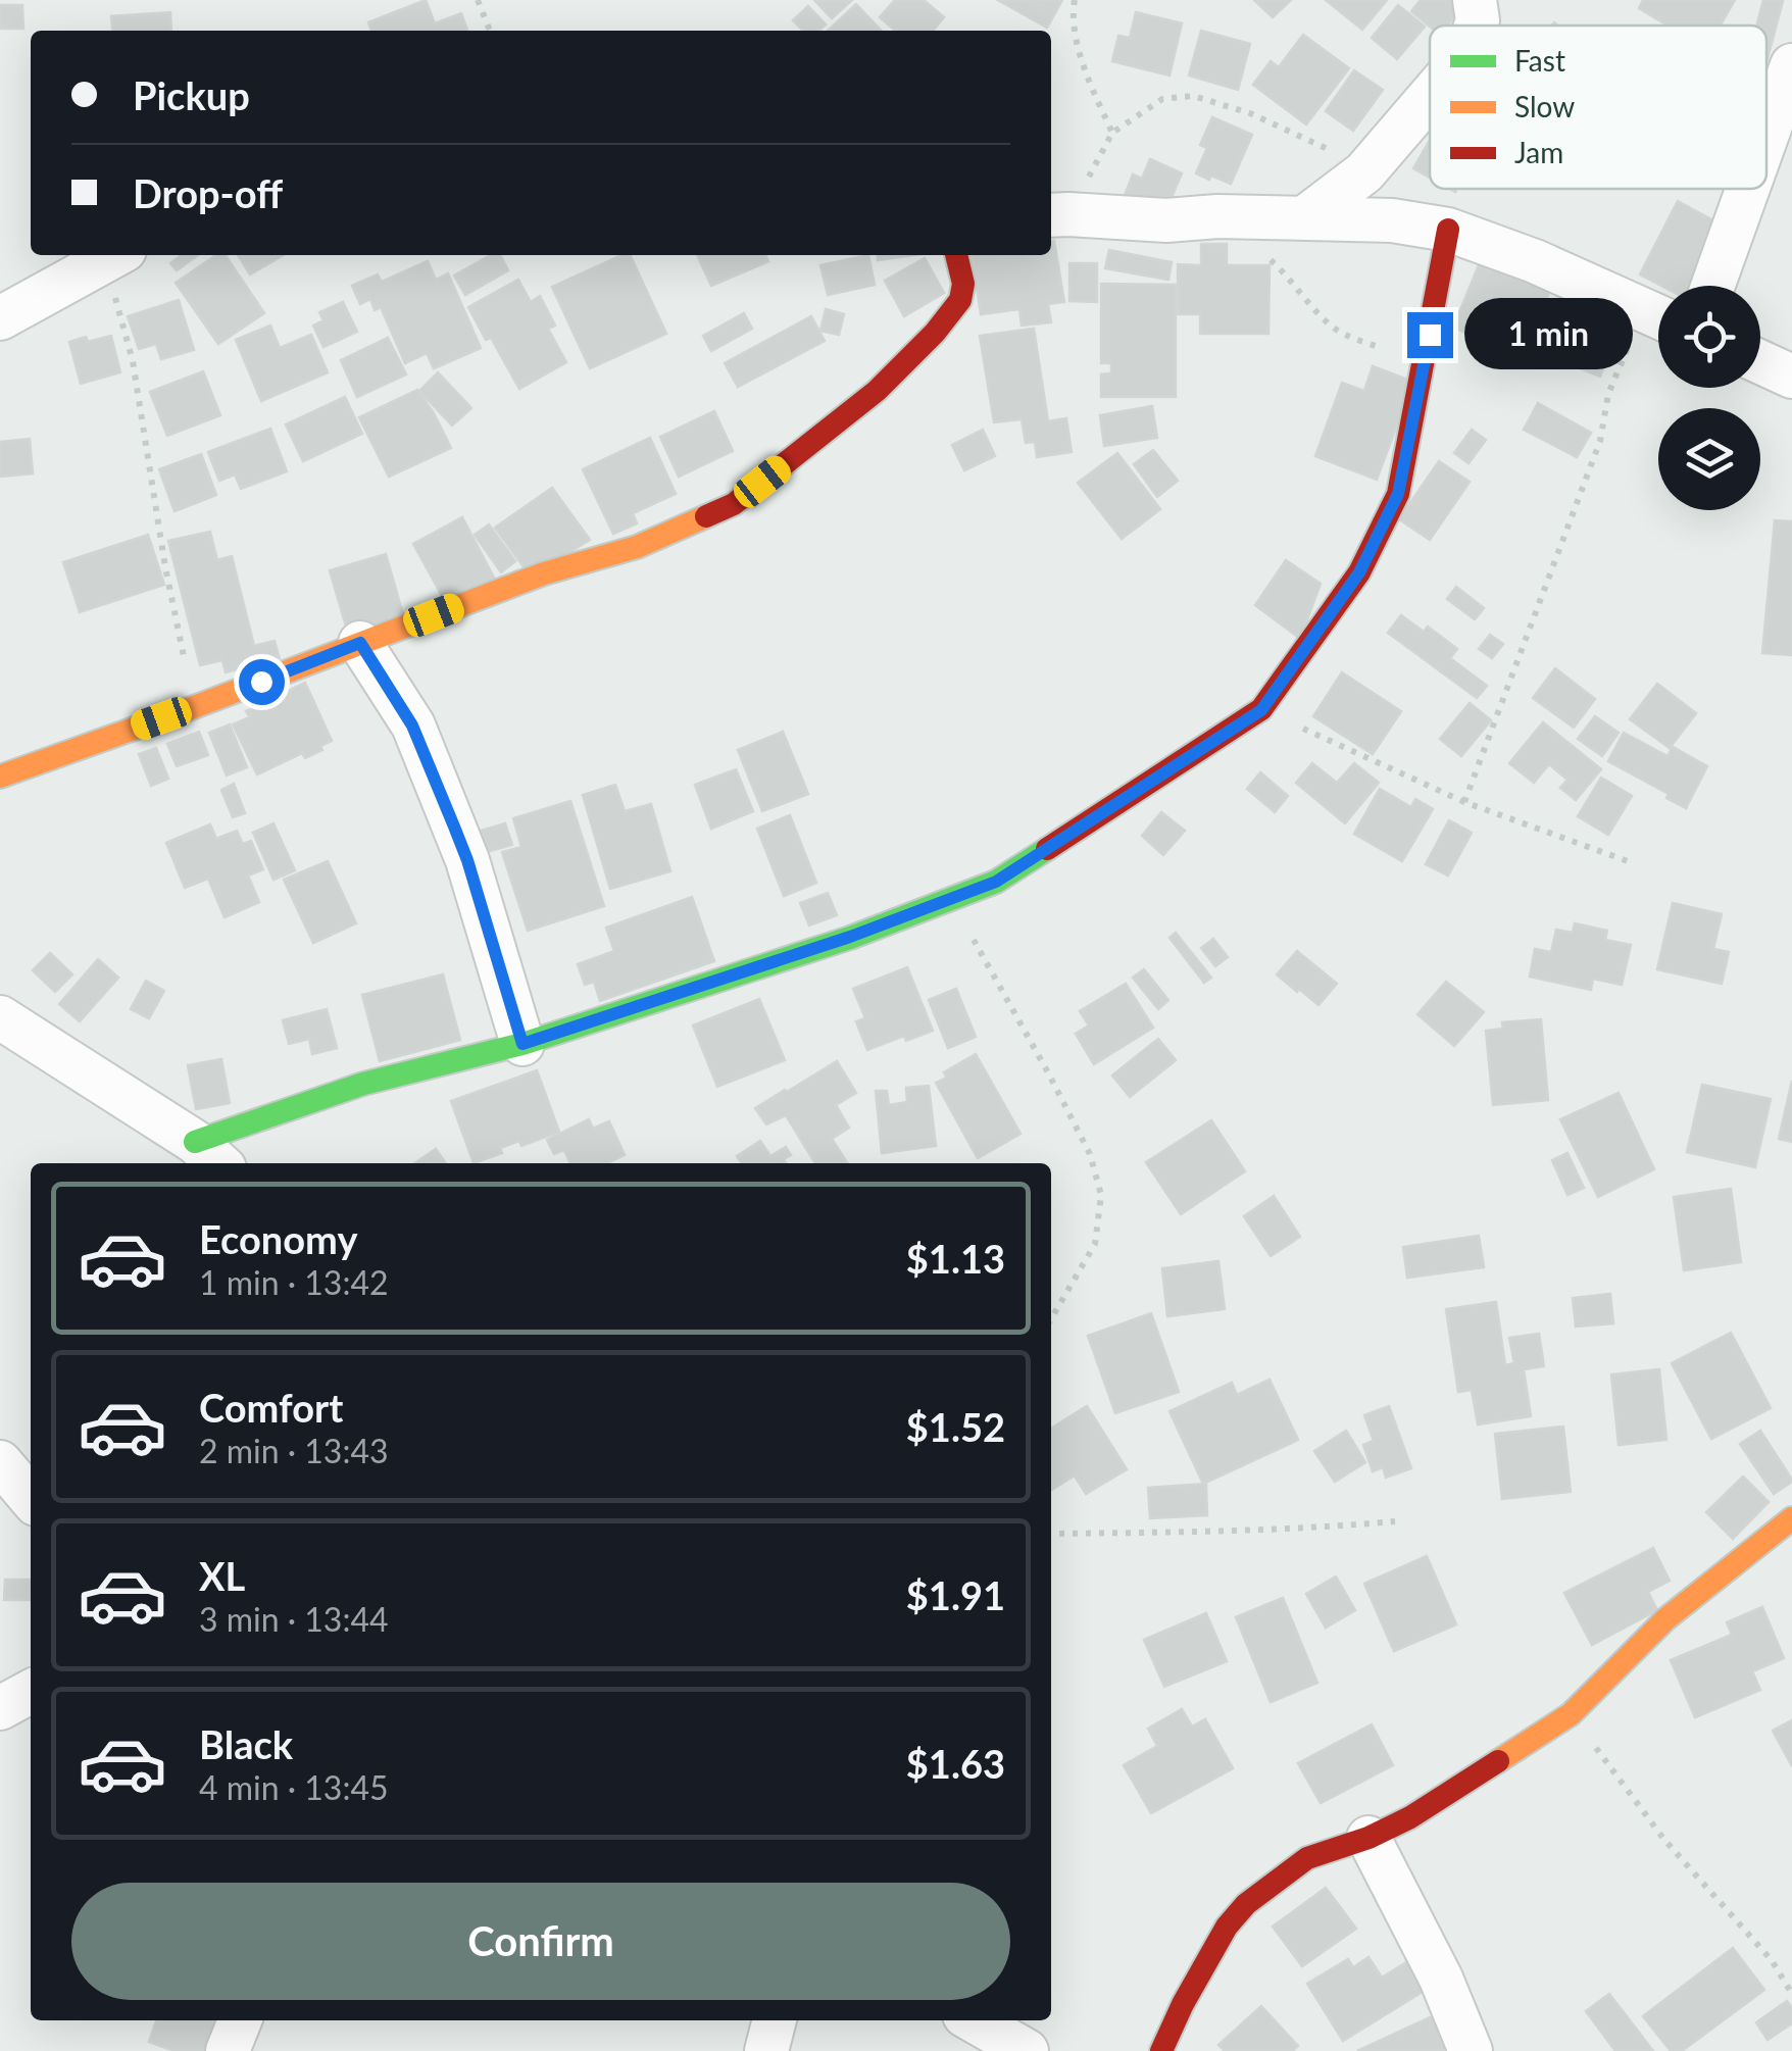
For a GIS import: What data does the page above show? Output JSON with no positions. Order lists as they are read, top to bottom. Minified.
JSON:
{"legend":["Fast","Slow","Jam"],"page":{"banner":["Pickup","Drop-off"],"bubble":"1 min","list":[{"name":"Economy","note":"1 min · 13:42","value":"$1.13"},{"name":"Comfort","note":"2 min · 13:43","value":"$1.52"},{"name":"XL","note":"3 min · 13:44","value":"$1.91"},{"name":"Black","note":"4 min · 13:45","value":"$1.63"}],"buttons":"Confirm"}}
